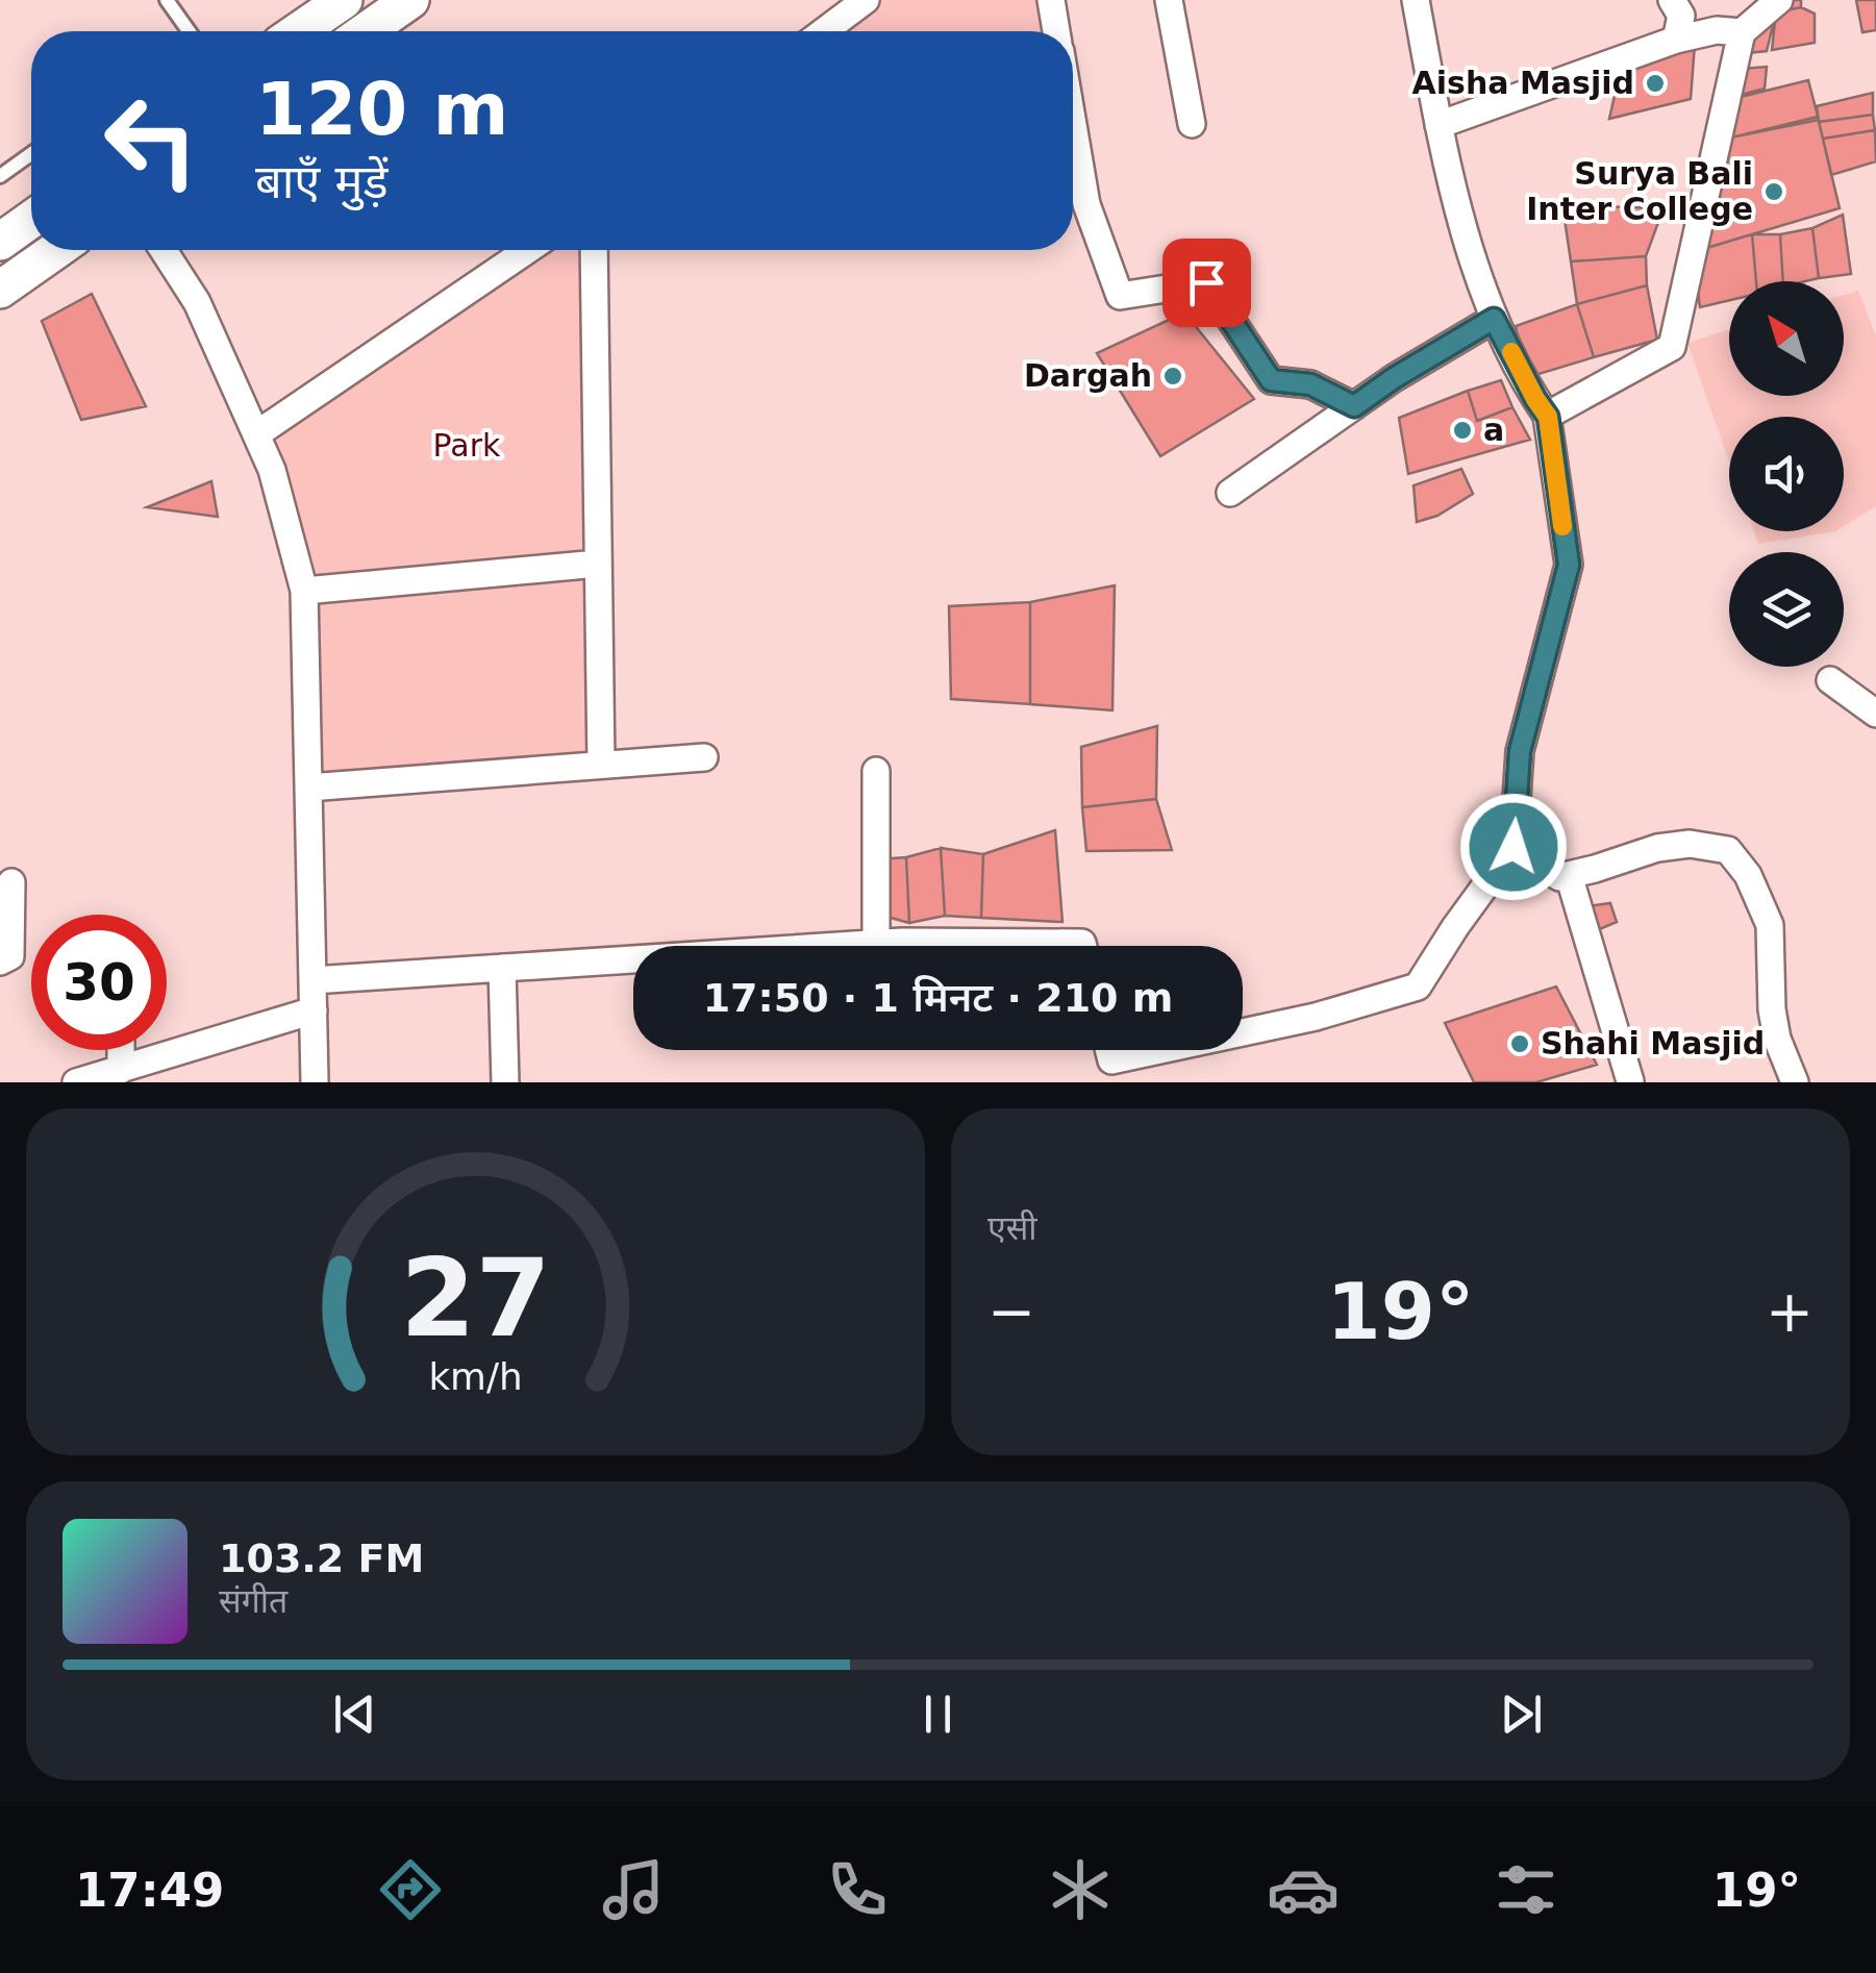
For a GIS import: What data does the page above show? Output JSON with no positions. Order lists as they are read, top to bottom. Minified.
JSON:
{"parks":["Park"],"places":["Aisha Masjid","Surya Bali Inter College","Dargah","a","Shahi Masjid"],"north":"top left","page":{"turn":["120 m","बाएँ मुड़ें"],"limit":"30","trip":"17:50 · 1 मिनट · 210 m","tile":"एसी","heat":["−","19°","+"],"song":["103.2 FM","संगीत"],"tabs":["17:49","19°"],"gauge":["27","km/h"]}}
